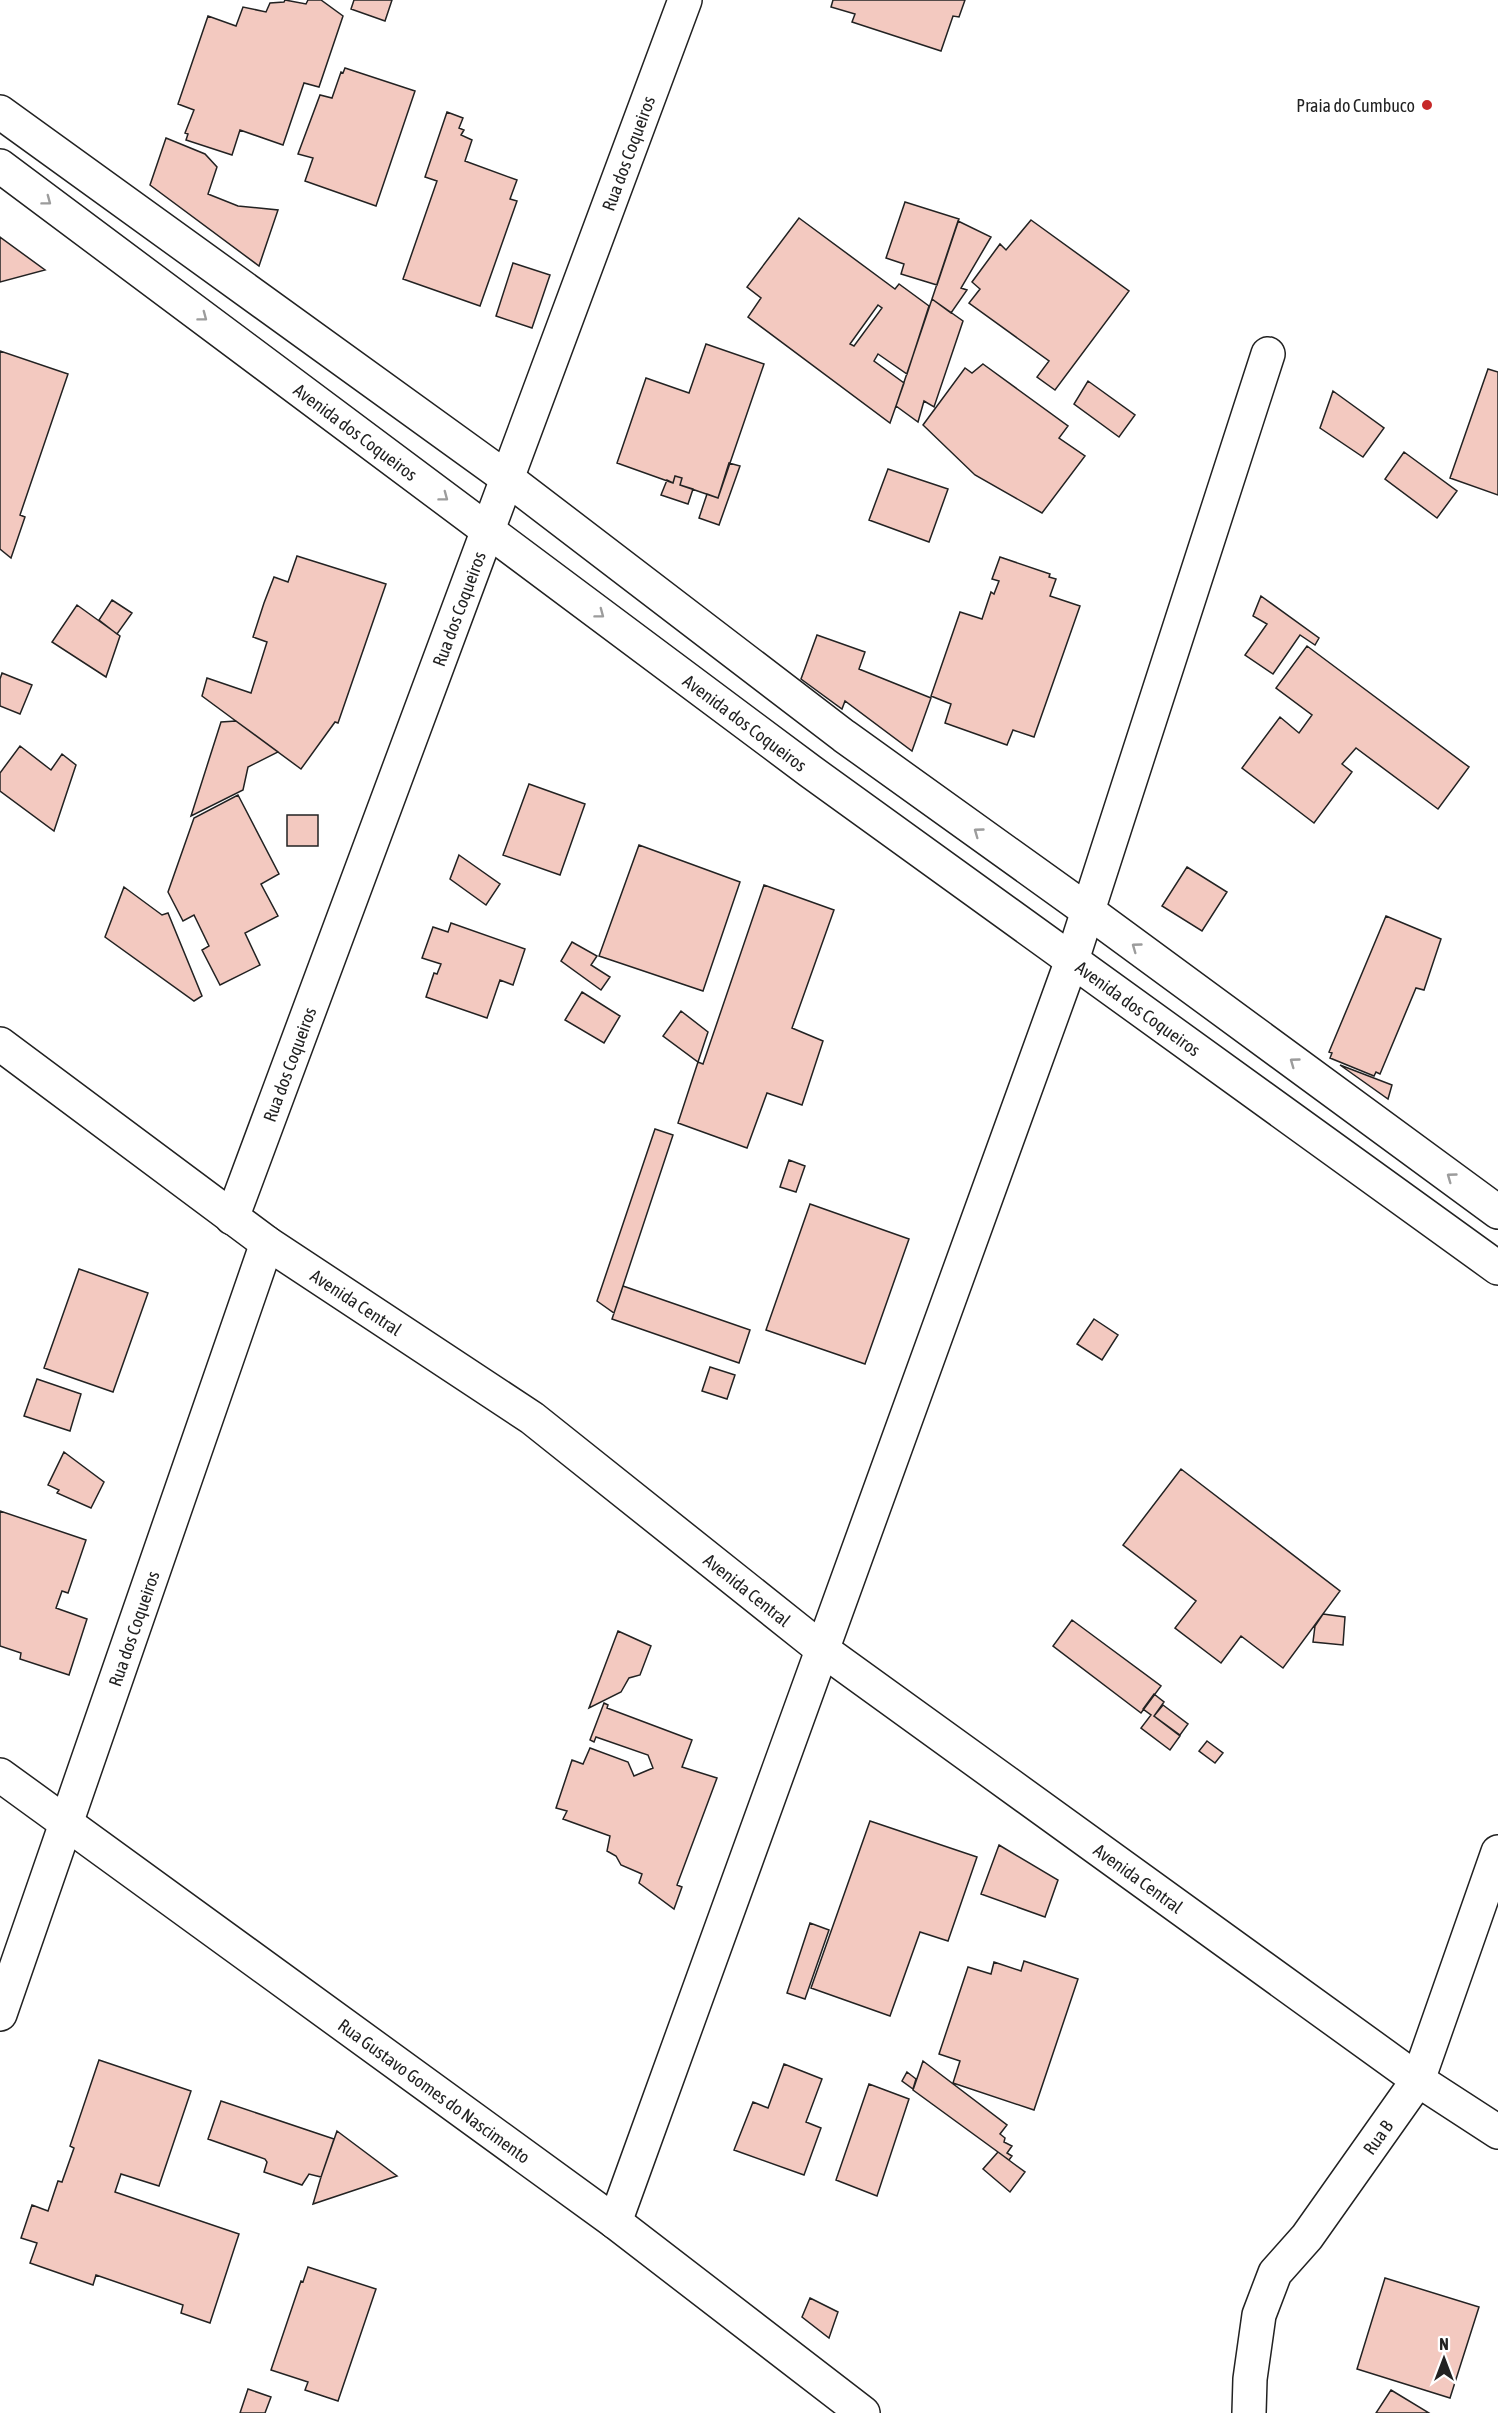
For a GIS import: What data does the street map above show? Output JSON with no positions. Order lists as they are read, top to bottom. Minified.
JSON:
{"streets":{"street":["Rua dos Coqueiros","Avenida dos Coqueiros","Avenida Central","Rua Gustavo Gomes do Nascimento","Rua B"]},"crossings":[["Rua dos Coqueiros","Avenida dos Coqueiros"],["Rua dos Coqueiros","Avenida Central"],["Rua dos Coqueiros","Rua Gustavo Gomes do Nascimento"],["Avenida Central","Rua B"]],"places":["Praia do Cumbuco"],"north":"top"}
